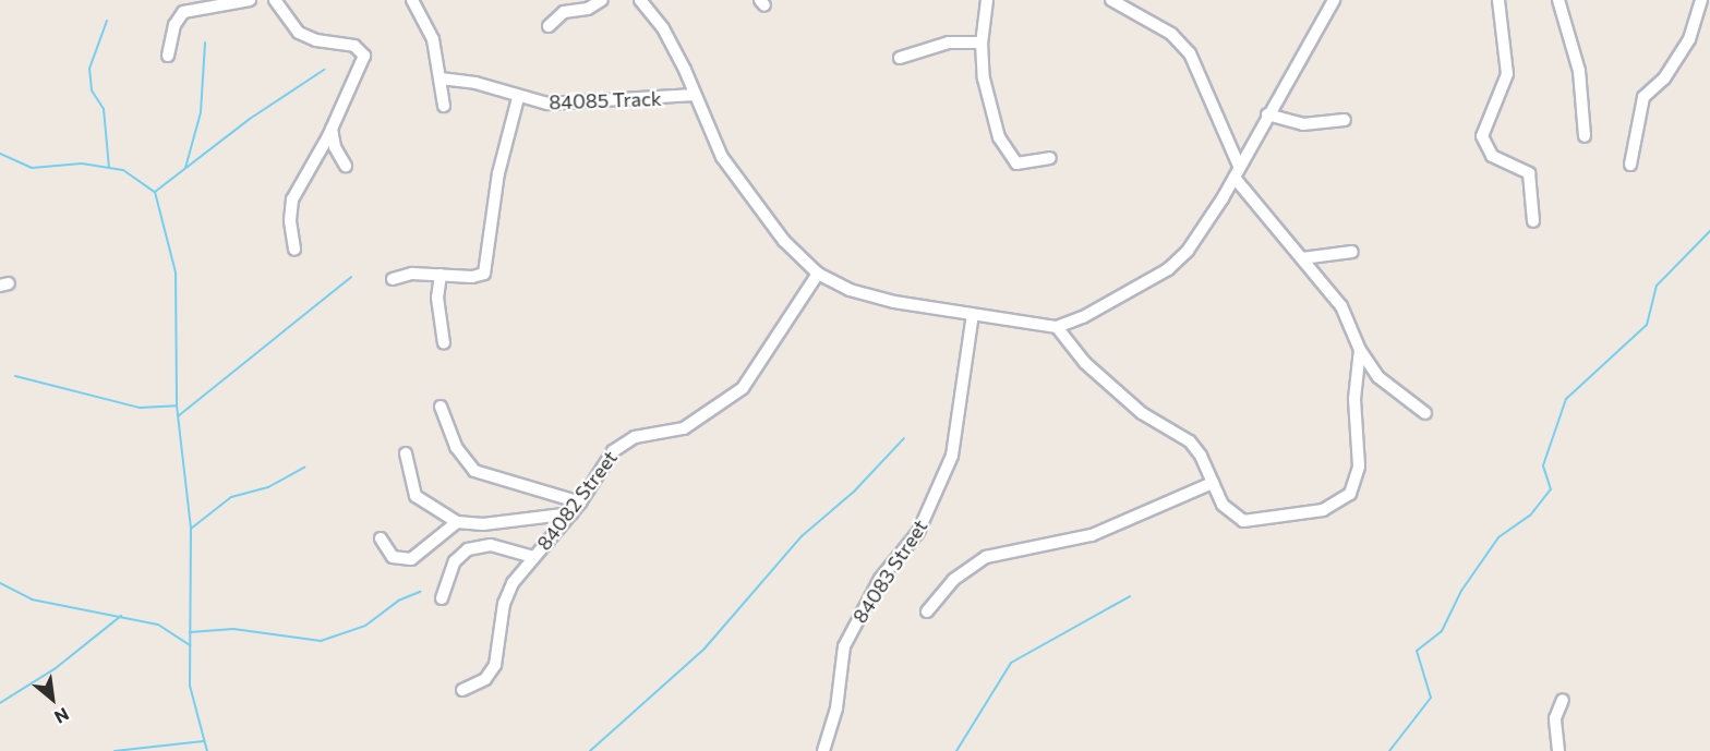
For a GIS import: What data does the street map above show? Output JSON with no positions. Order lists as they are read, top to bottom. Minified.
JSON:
{"streets":{"street":["84085 Track","84082 Street","84083 Street"]},"north":"bottom right"}
